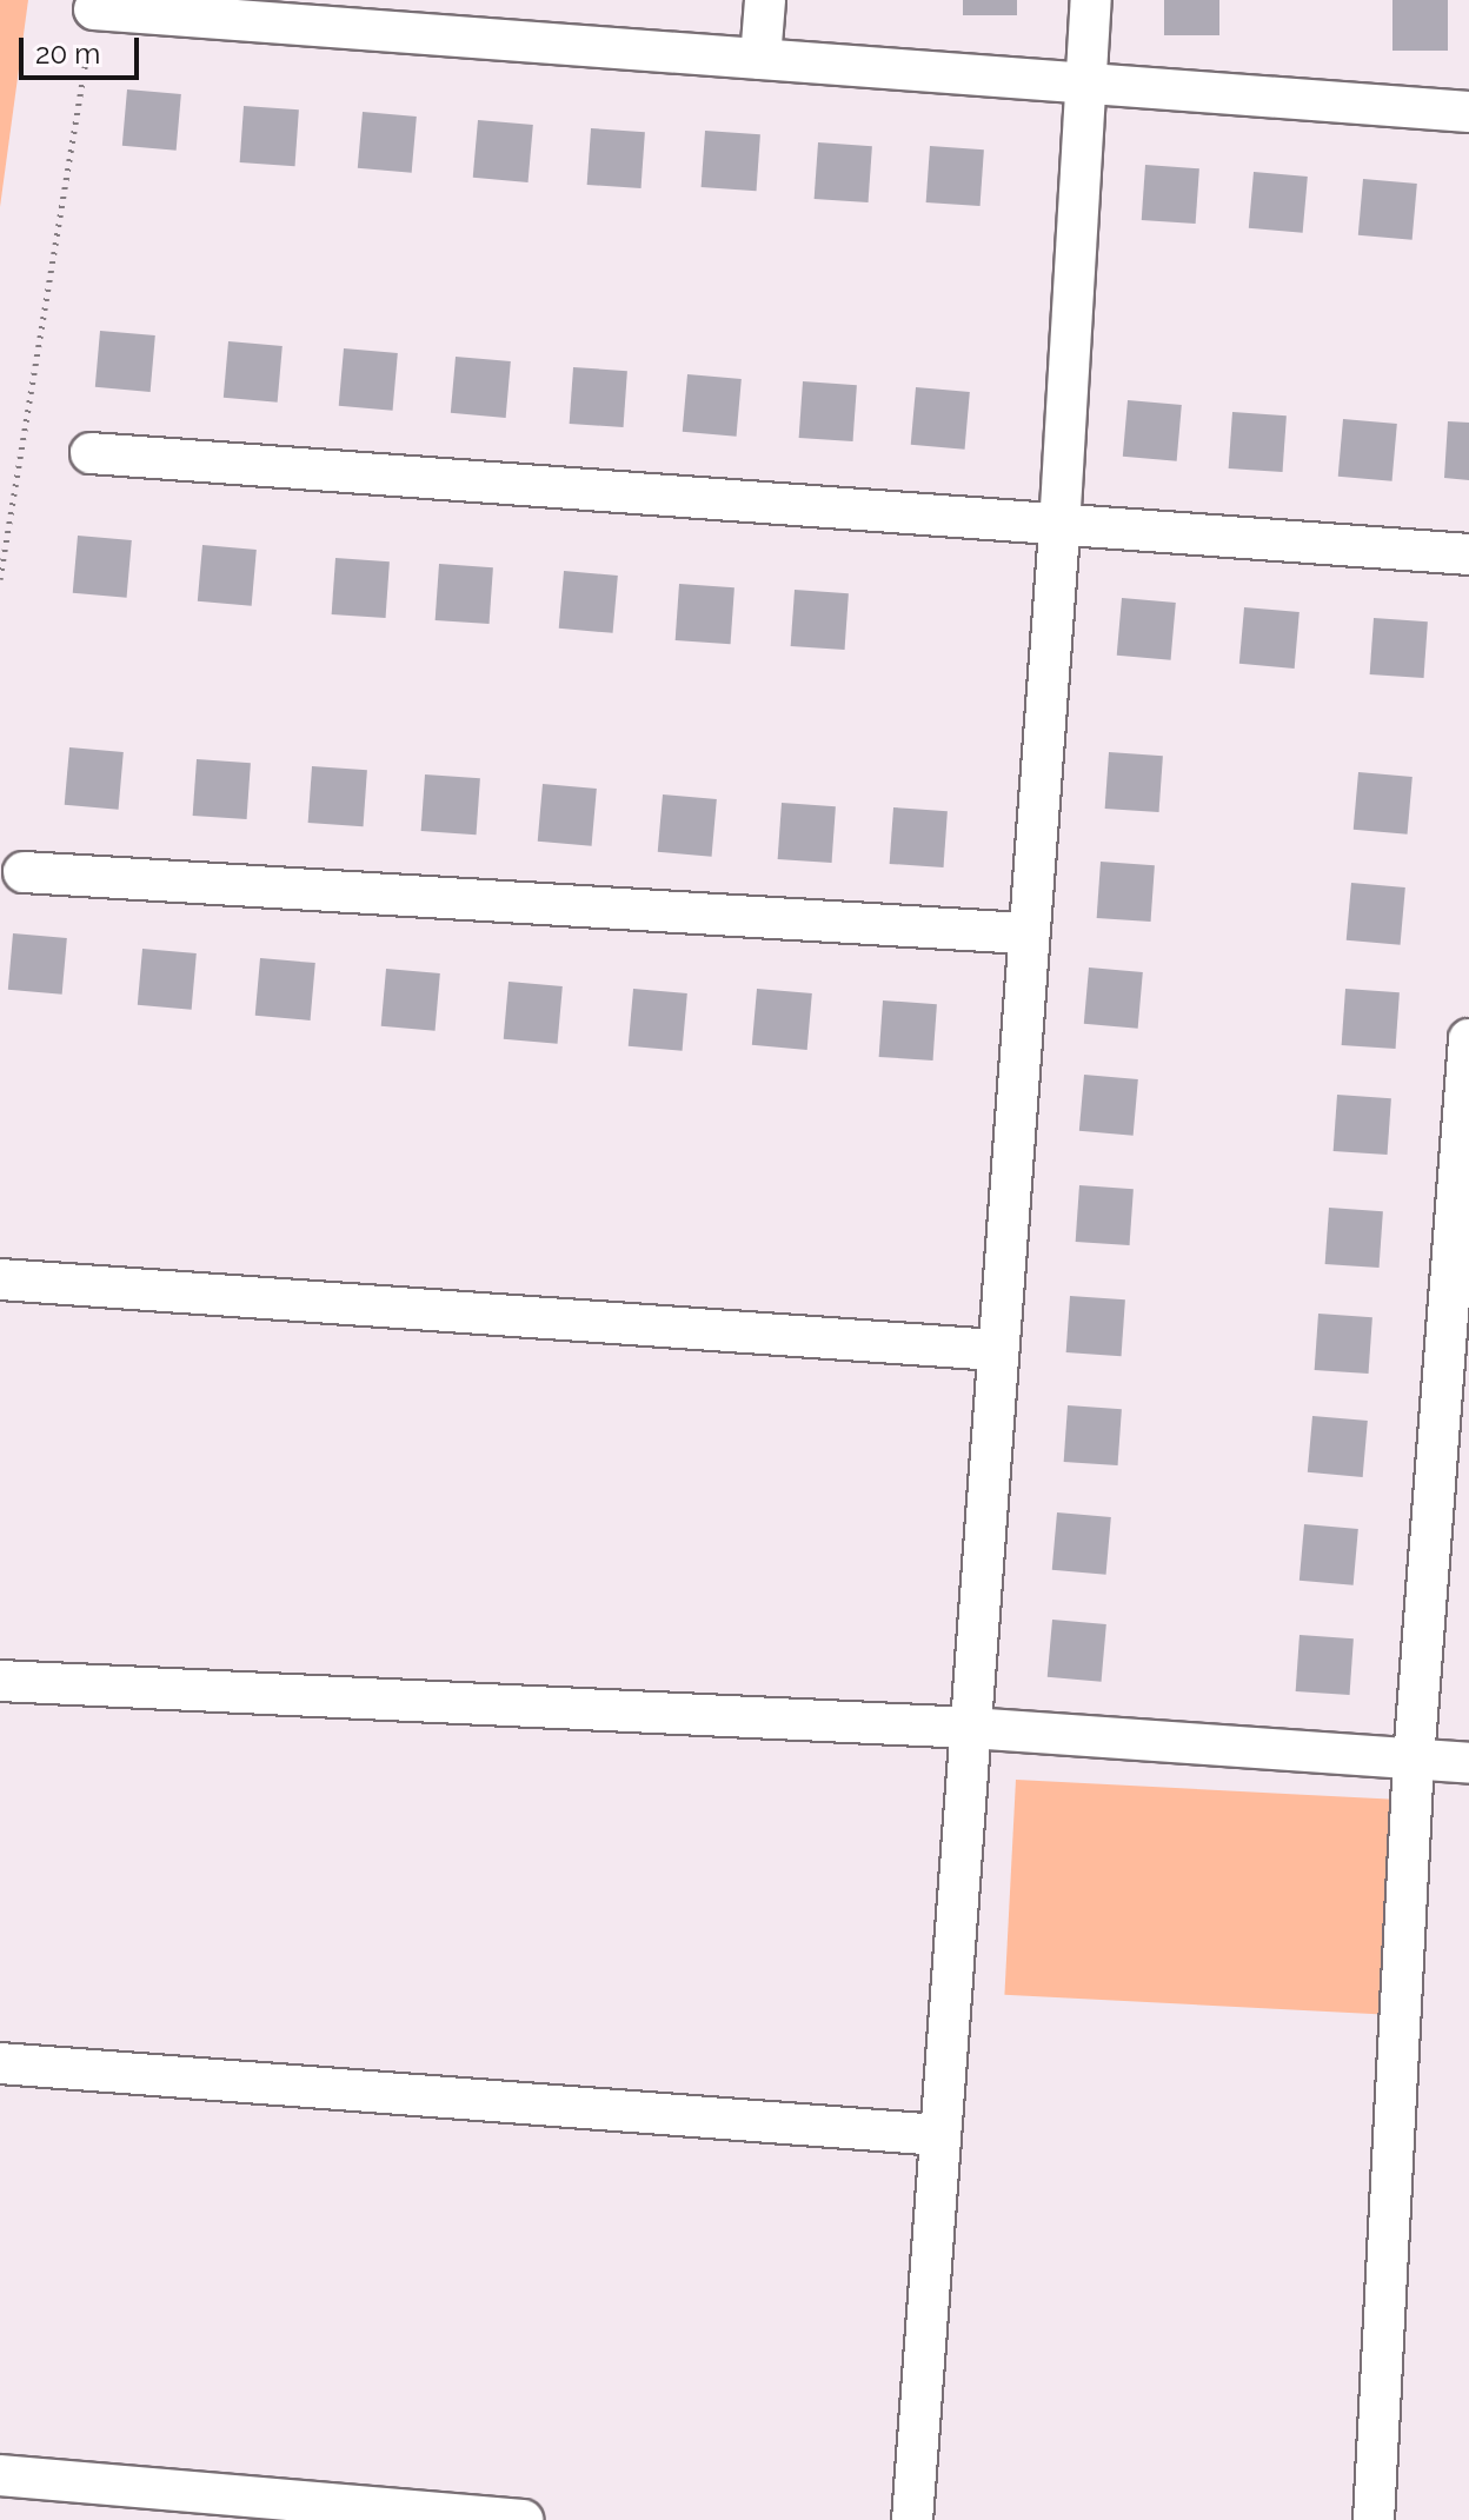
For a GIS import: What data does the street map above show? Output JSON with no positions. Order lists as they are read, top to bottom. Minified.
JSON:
{"scale_bar":"20 m"}
